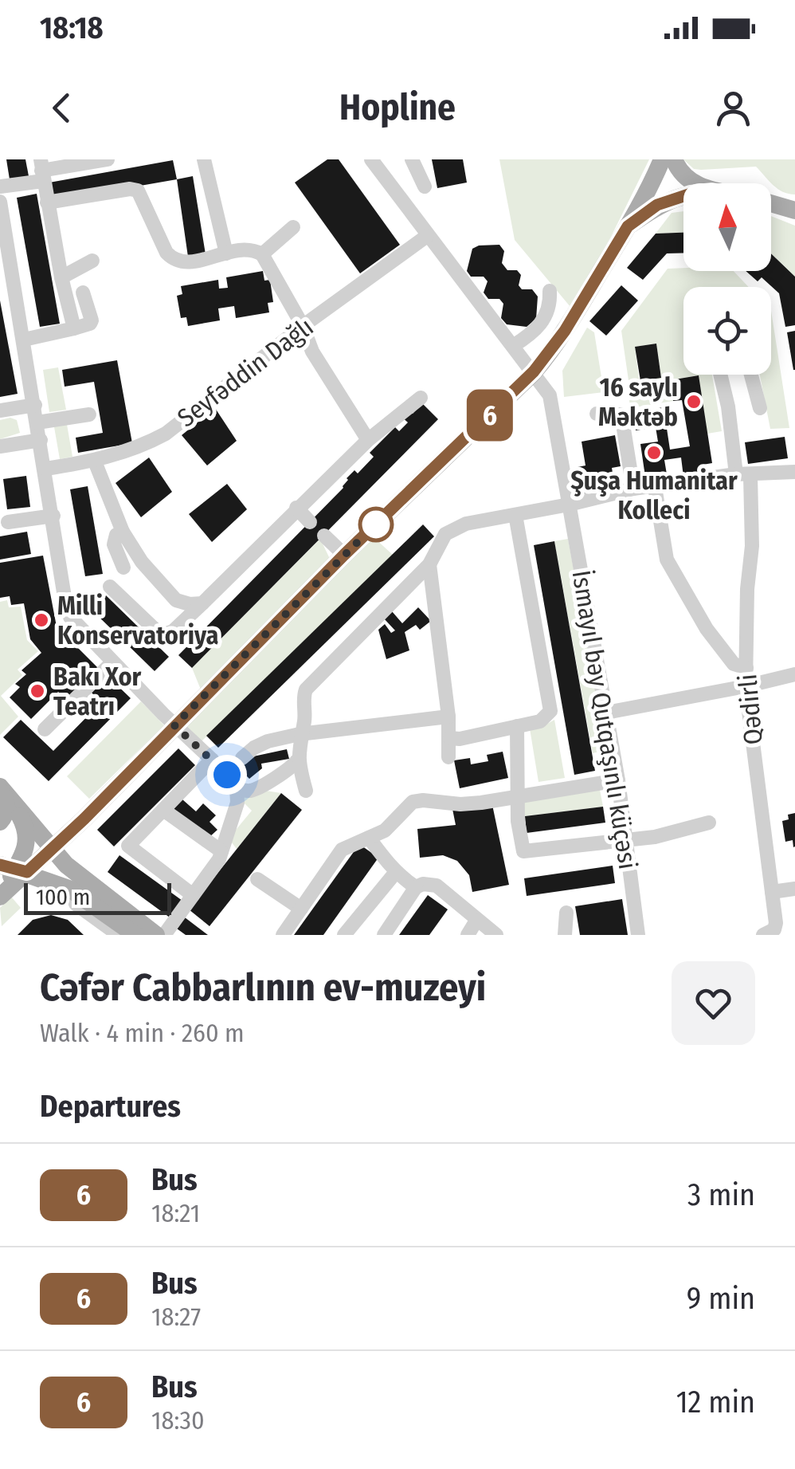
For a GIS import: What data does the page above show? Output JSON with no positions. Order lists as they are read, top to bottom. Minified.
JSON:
{"streets":{"street":["Seyfəddin Dağlı","Qədirli","İsmayıl bəy Qutqaşınlı küçəsi"]},"crossings":[["Seyfəddin Dağlı","İsmayıl bəy Qutqaşınlı küçəsi"]],"places":["16 saylı Məktəb","Şuşa Humanitar Kolleci","Milli Konservatoriya","Bakı Xor Teatrı"],"lines":["bus line 6"],"scale_bar":"100 m","north":"top","page":{"status":"18:18","header":"Hopline","on_map":"6","scale":"100 m","heading":[["Cəfər Cabbarlının ev-muzeyi","Walk · 4 min · 260 m"],"Departures"],"list":[{"mark":"6","name":"Bus","note":"18:21","value":"3 min"},{"mark":"6","name":"Bus","note":"18:27","value":"9 min"},{"mark":"6","name":"Bus","note":"18:30","value":"12 min"}]}}
